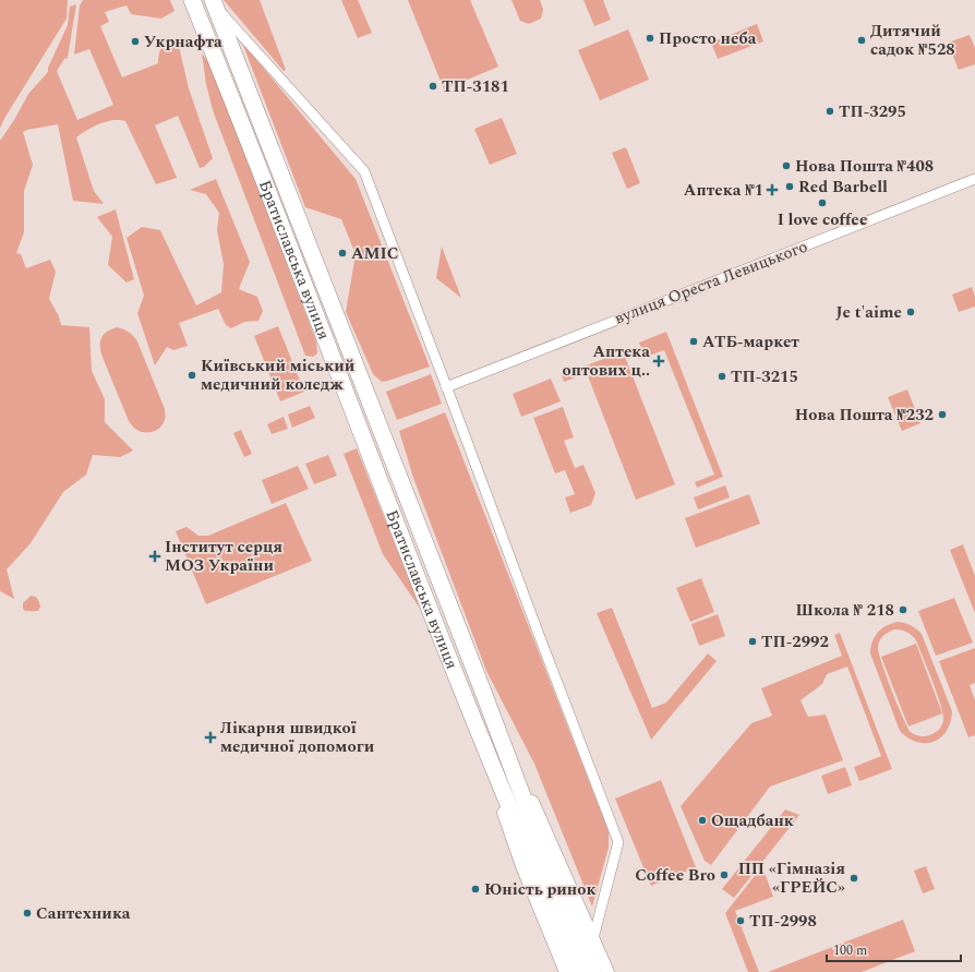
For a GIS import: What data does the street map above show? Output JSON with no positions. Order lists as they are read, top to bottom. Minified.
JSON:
{"streets":{"main road":["Братиславська вулиця"],"street":["вулиця Ореста Левицького"]},"places":{"other":["Просто неба","Дитячий садок №528","Укрнафта","ТП-3181","ТП-3295","Нова Пошта №408","Red Barbell","I love coffee","AMIC","Je t'aime","АТБ-маркет","Київський міський медичний коледж","ТП-3215","Нова Пошта №232","Школа № 218","ТП-2992","Ощадбанк","Coffee Bro","ПП «Гімназія «ГРЕЙС»","Юність ринок","Сантехника","ТП-2998"],"health":["Аптека №1","Аптека оптових ц..","Інститут серця МОЗ України","Лікарня швидкої медичної допомоги"]},"scale_bar":"100 m"}
